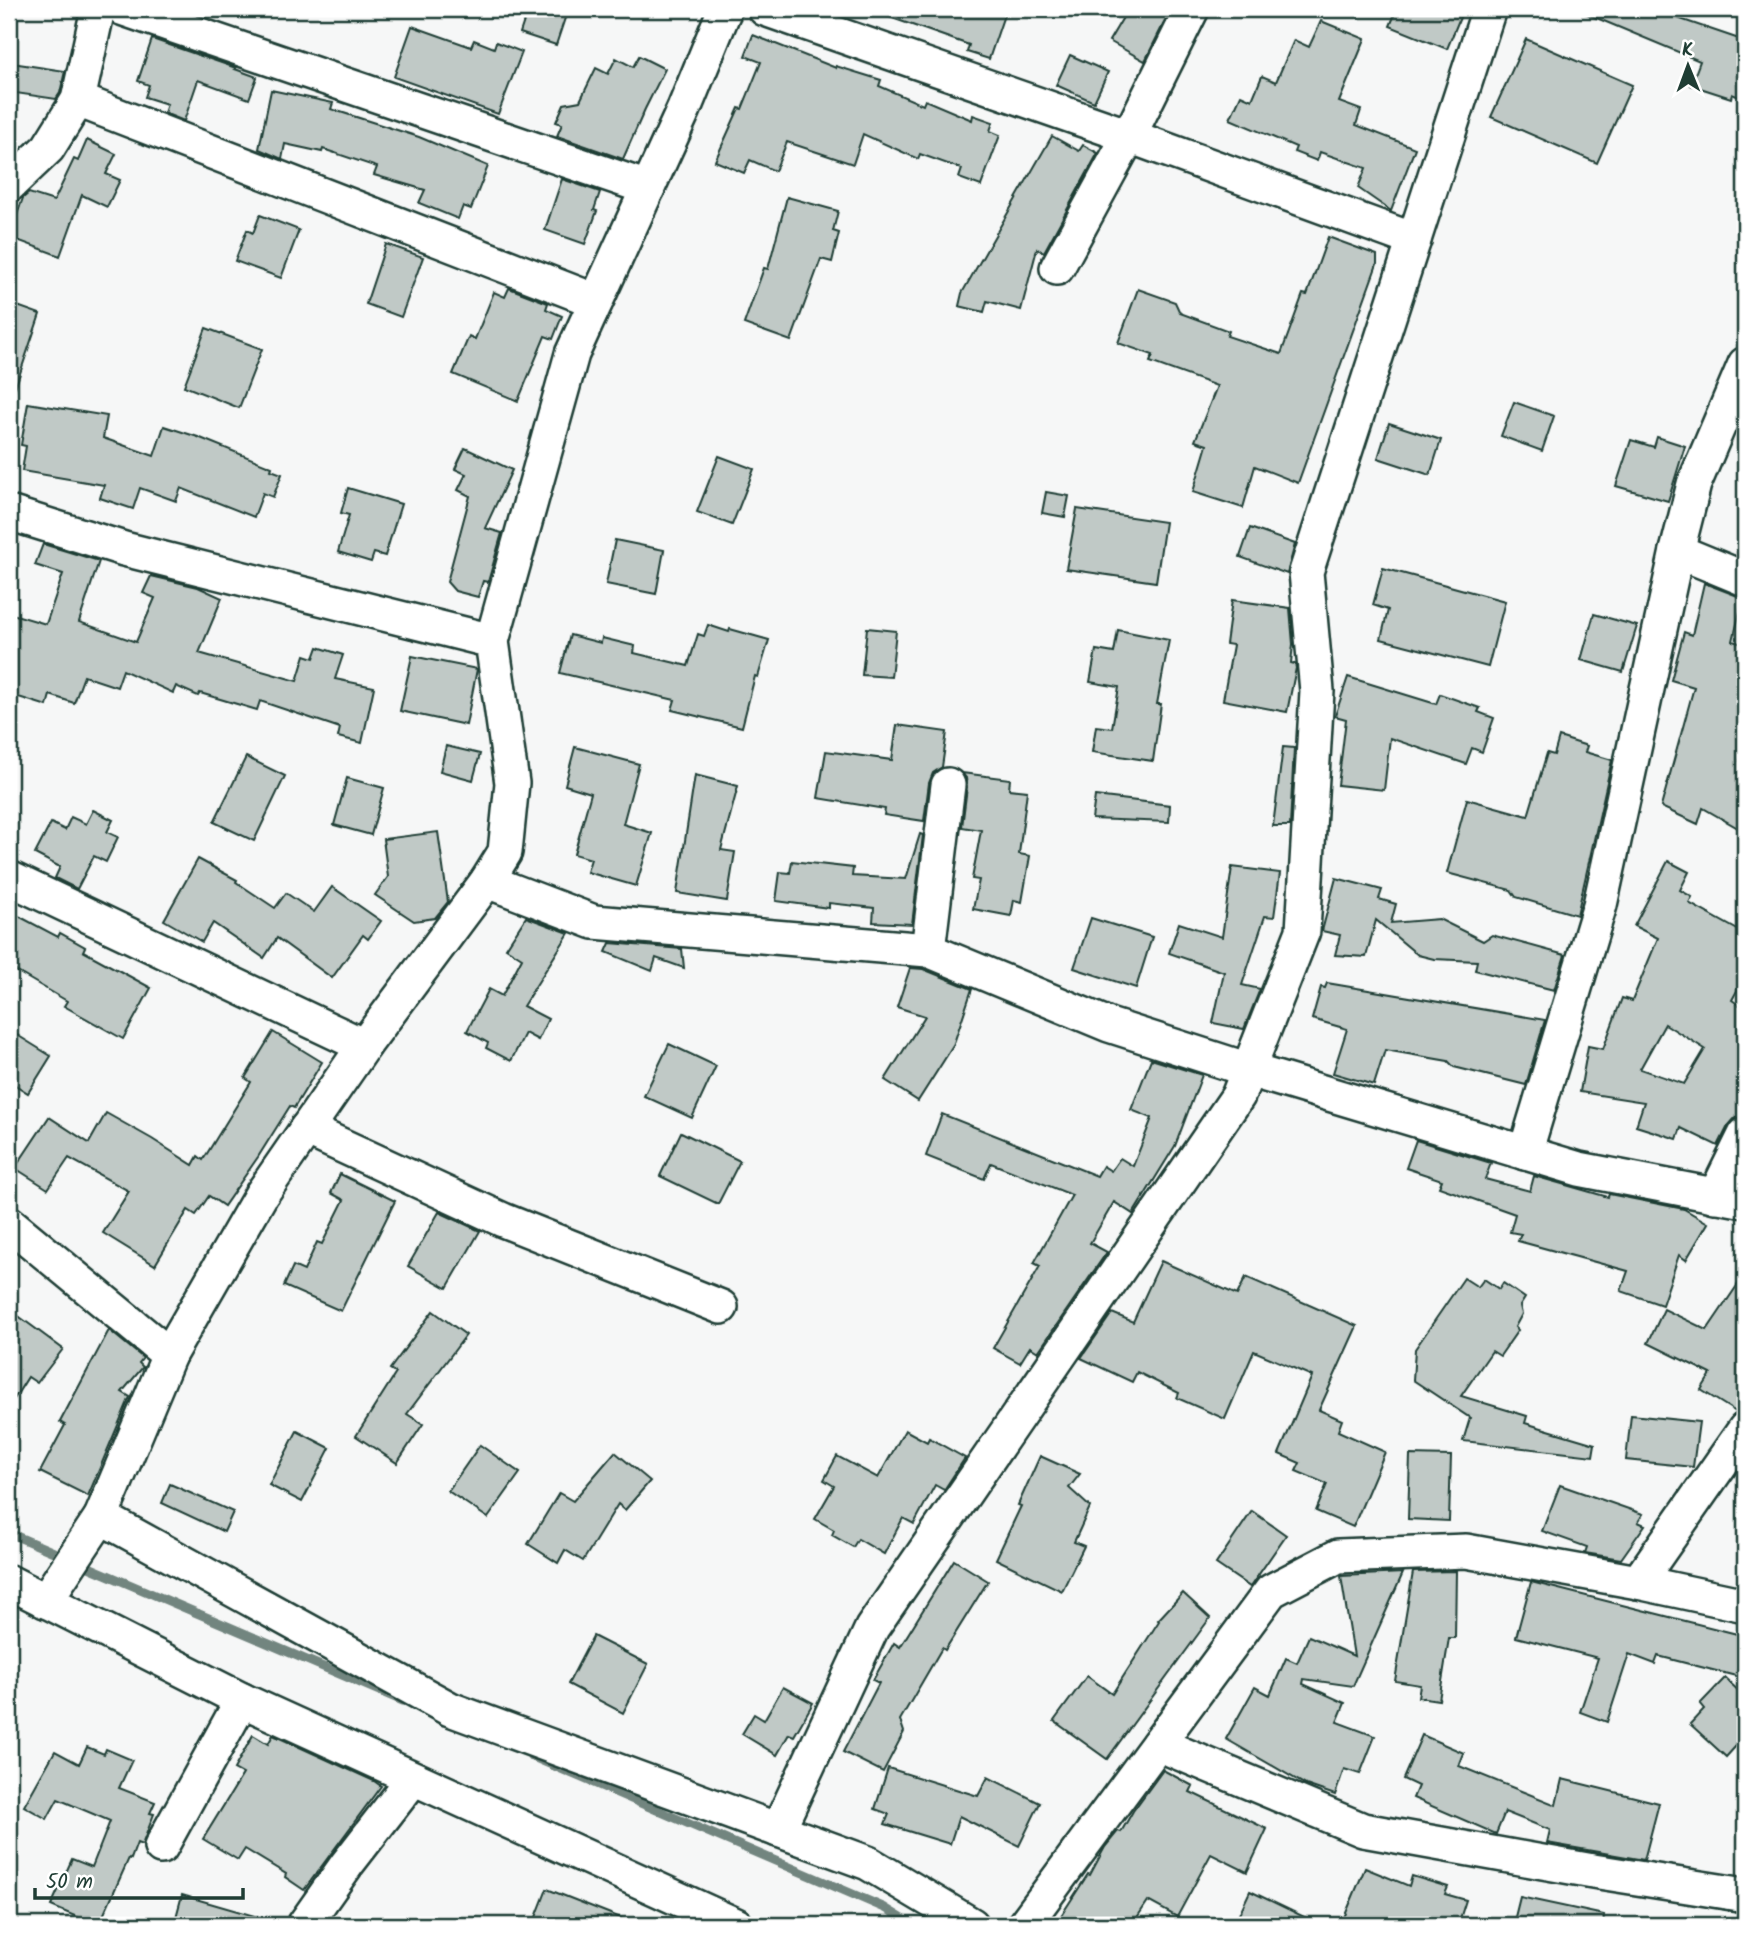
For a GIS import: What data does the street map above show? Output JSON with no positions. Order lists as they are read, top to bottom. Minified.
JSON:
{"scale_bar":"50 m","north":"top"}
